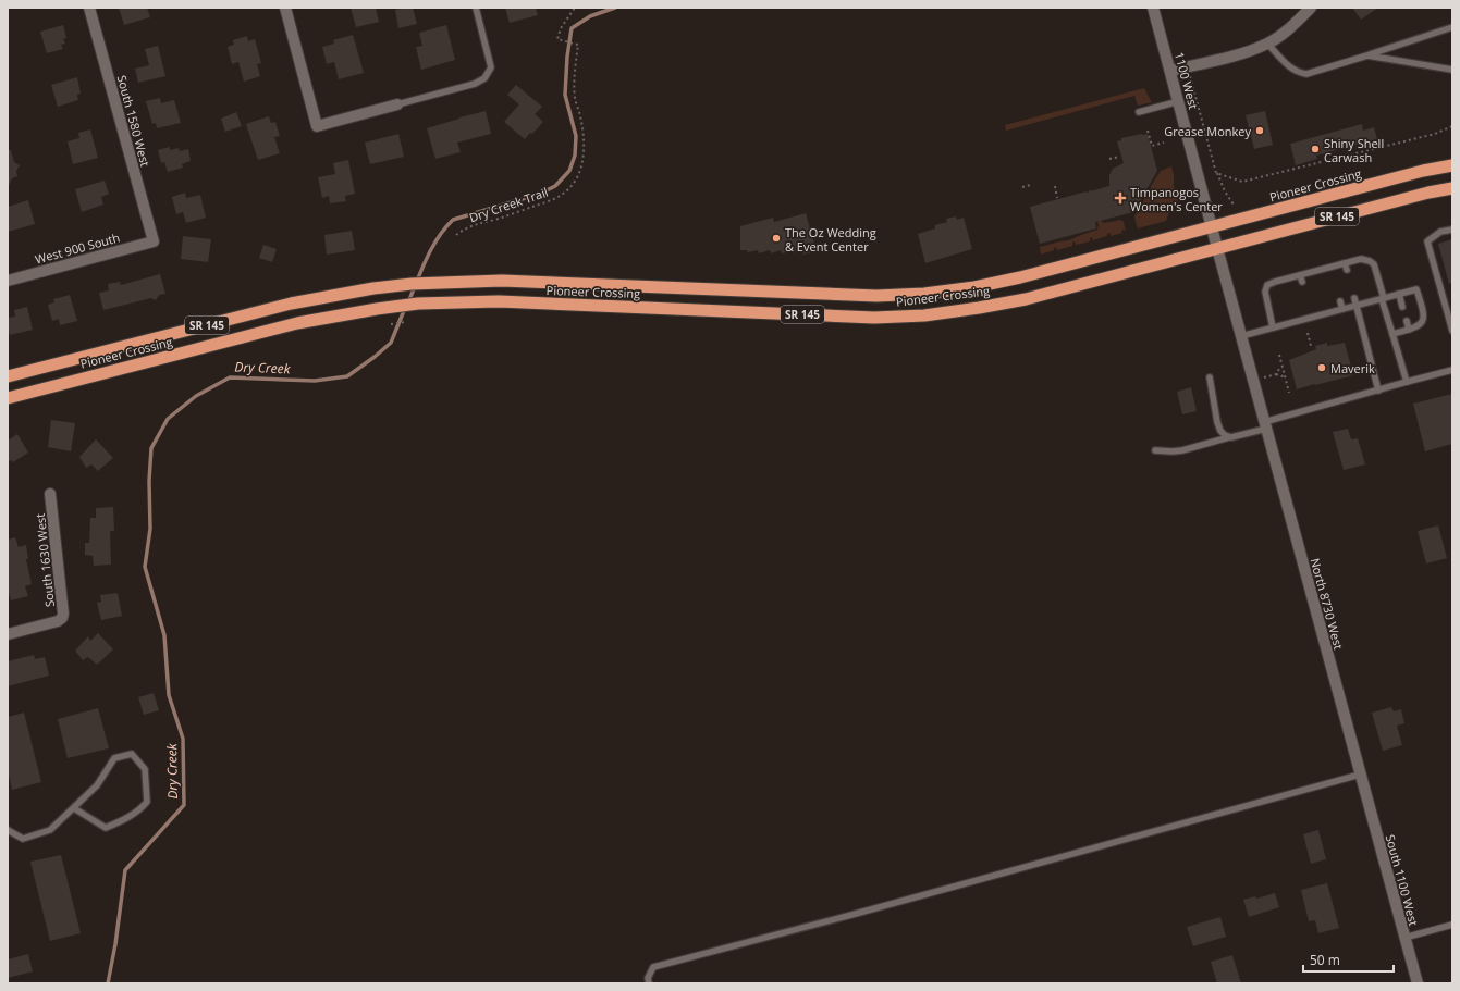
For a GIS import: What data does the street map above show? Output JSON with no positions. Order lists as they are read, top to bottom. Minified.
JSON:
{"streets":{"highway":["Pioneer Crossing","SR 145"],"street":["1100 West","South 1580 West","West 900 South","South 1630 West","North 8730 West","South 1100 West"],"path":["Dry Creek Trail"]},"crossings":[["1100 West","Pioneer Crossing"],["1100 West","SR 145"],["South 1580 West","West 900 South"],["Pioneer Crossing","SR 145"],["North 8730 West","South 1100 West"]],"water":["Dry Creek"],"places":{"other":["Grease Monkey","Shiny Shell Carwash","The Oz Wedding & Event Center","Maverik"],"health":["Timpanogos Women's Center"]},"scale_bar":"50 m"}
